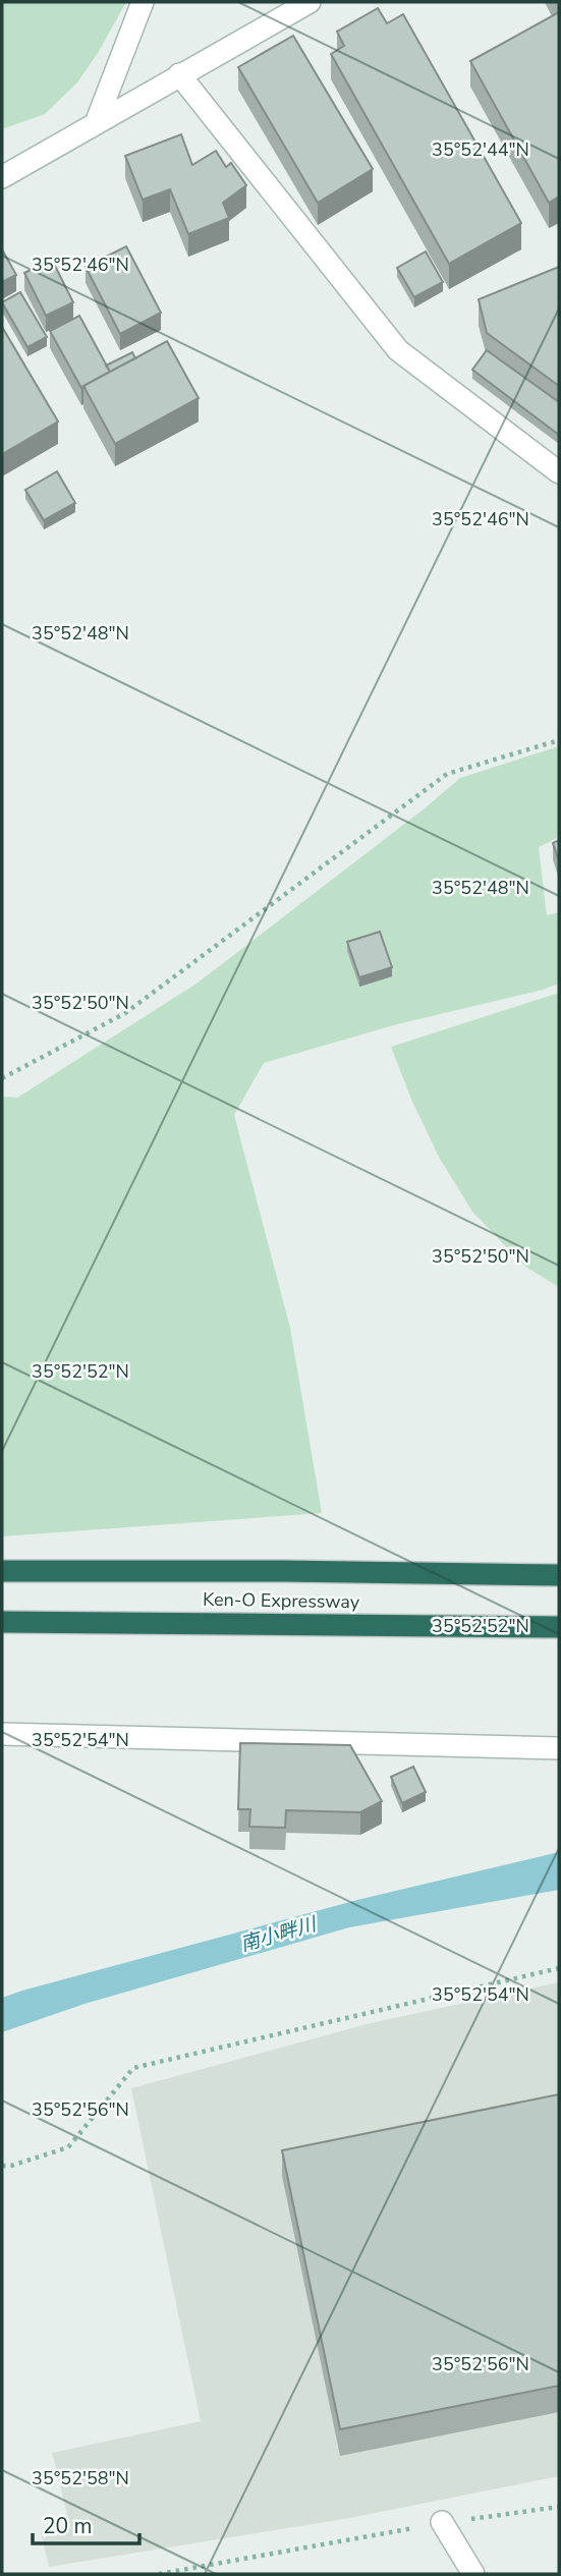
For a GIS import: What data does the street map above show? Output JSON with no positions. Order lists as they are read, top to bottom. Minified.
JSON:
{"streets":{"highway":["Ken-O Expressway"]},"water":["南小畔川"],"scale_bar":"20 m","coordinates":["35°52'44\"N","35°52'46\"N","35°52'48\"N","35°52'50\"N","35°52'52\"N","35°52'54\"N","35°52'56\"N","35°52'58\"N"]}
